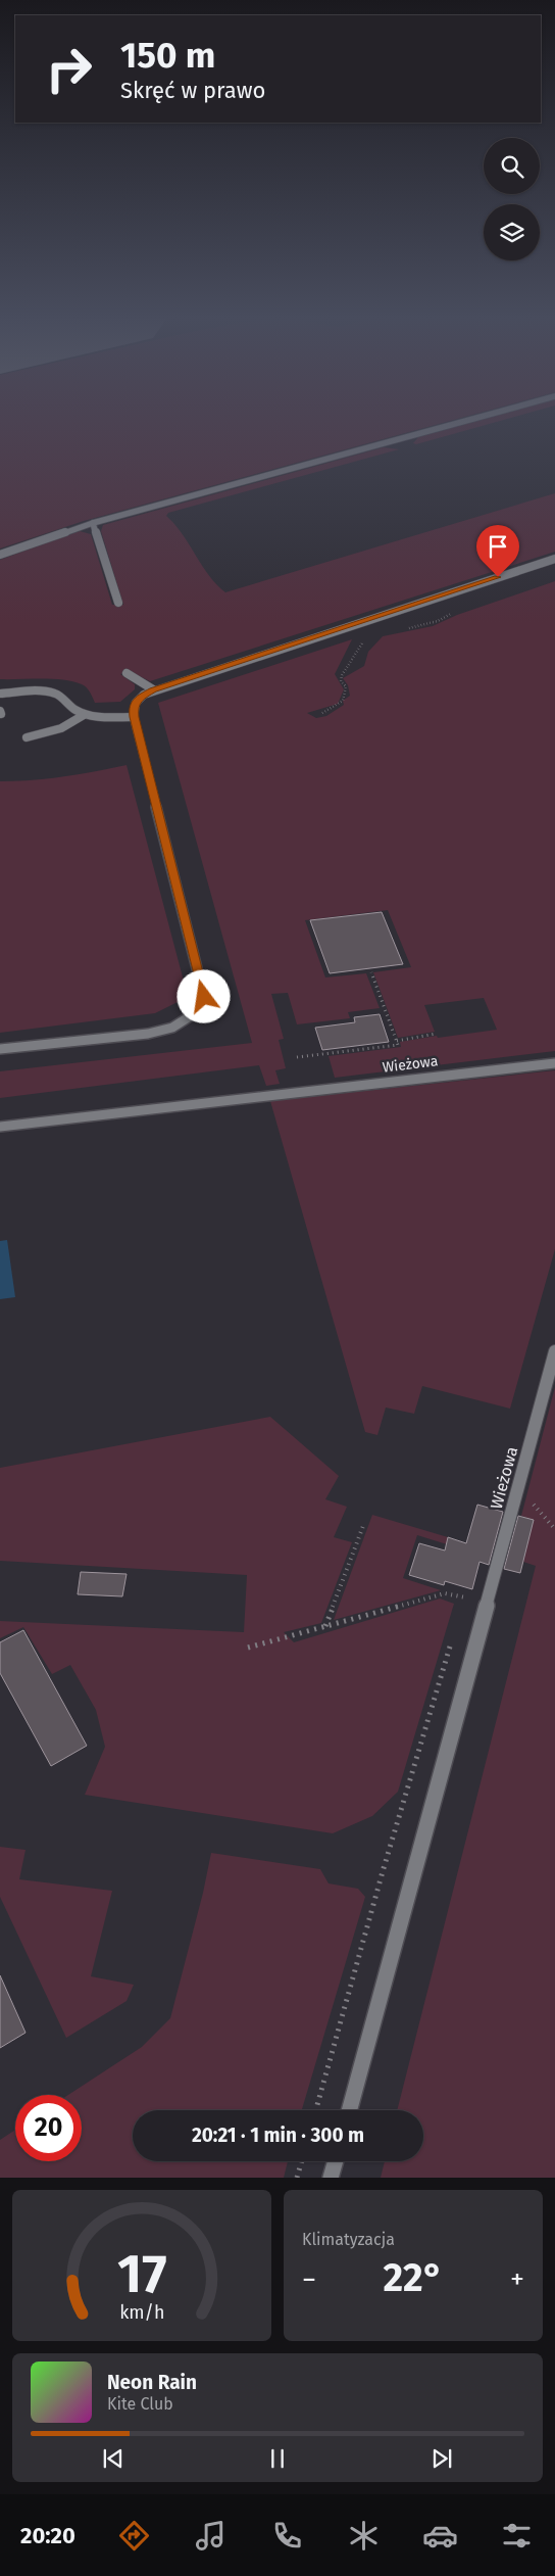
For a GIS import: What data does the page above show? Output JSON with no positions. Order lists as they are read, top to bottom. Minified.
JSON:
{"streets":{"lane":["Wieżowa"]},"page":{"turn":["150 m","Skręć w prawo"],"limit":"20","trip":"20:21 · 1 min · 300 m","tile":"Klimatyzacja","heat":["−","22°","+"],"song":["Neon Rain","Kite Club"],"tabs":"20:20","gauge":["17","km/h"]}}
